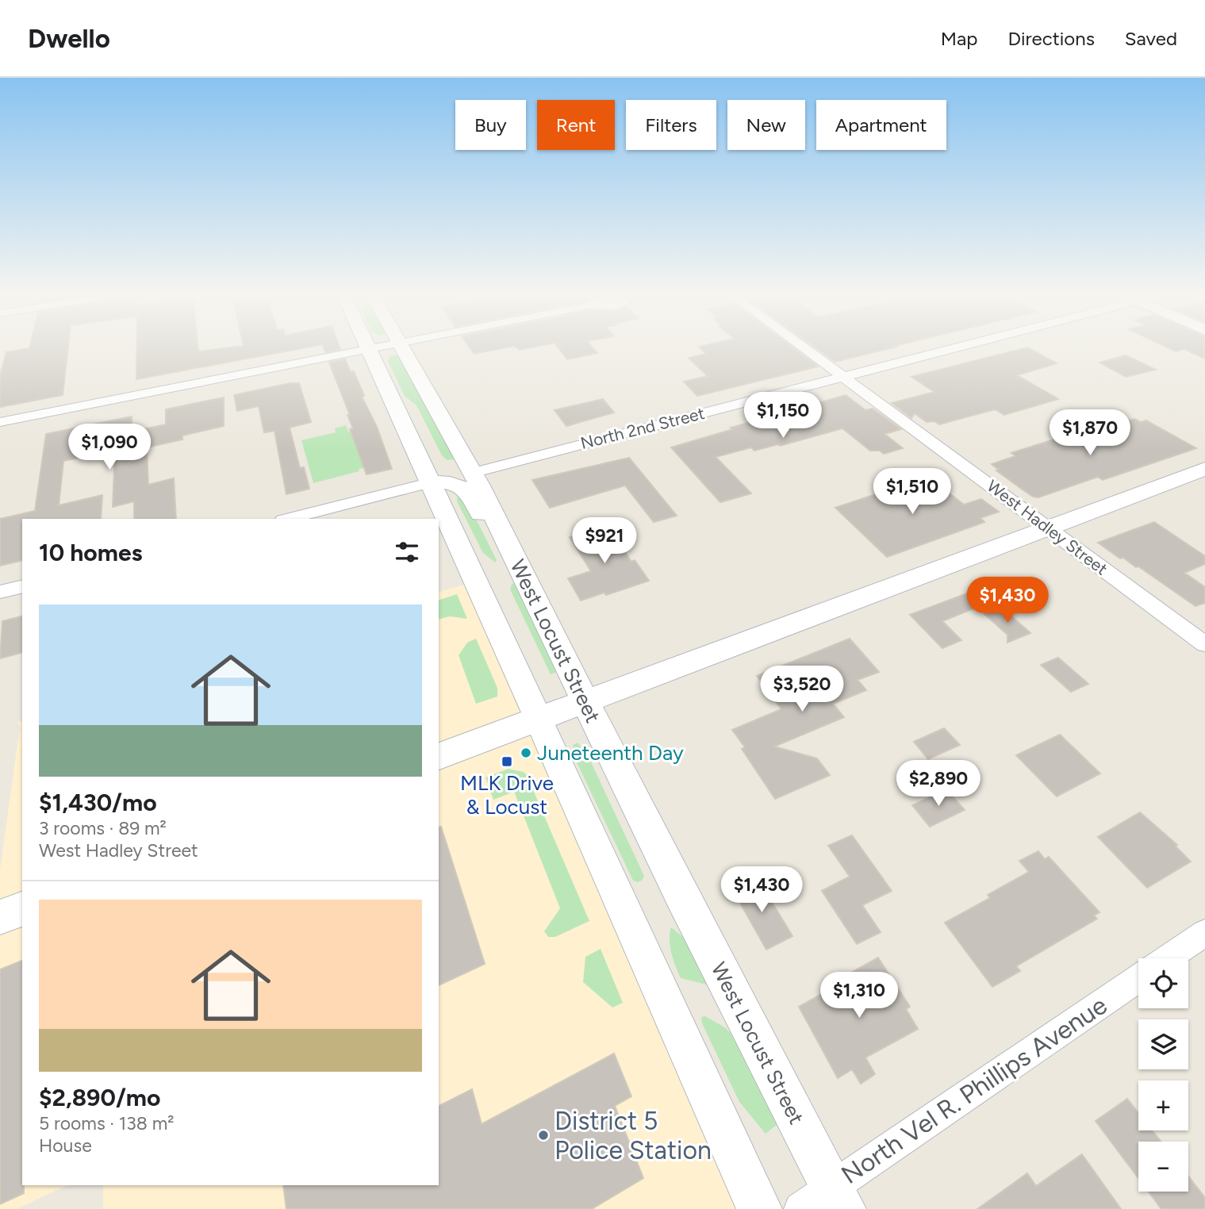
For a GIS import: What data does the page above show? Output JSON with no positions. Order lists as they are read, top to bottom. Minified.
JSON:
{"streets":{"main road":["West Locust Street"],"street":["North 2nd Street","West Hadley Street","North Vel R. Phillips Avenue"]},"crossings":[["North 2nd Street","West Hadley Street"],["North 2nd Street","West Locust Street"],["West Locust Street","North Vel R. Phillips Avenue"]],"places":{"other":["Juneteenth Day","District 5 Police Station"],"transit":["MLK Drive & Locust"]},"page":{"header":"Dwello","nav":["Map","Directions","Saved"],"chip":["Buy","Rent","Filters","New","Apartment"],"price":["$1,150","$1,870","$1,090","$1,510","$921","$1,430","$3,520","$2,890","$1,430","$1,310"],"heading":"10 homes","list":[{"name":"$1,430/mo","note":"3 rooms · 89 m² · West Hadley Street"},{"name":"$2,890/mo","note":"5 rooms · 138 m² · House"}],"map_buttons":["+","−"]}}
